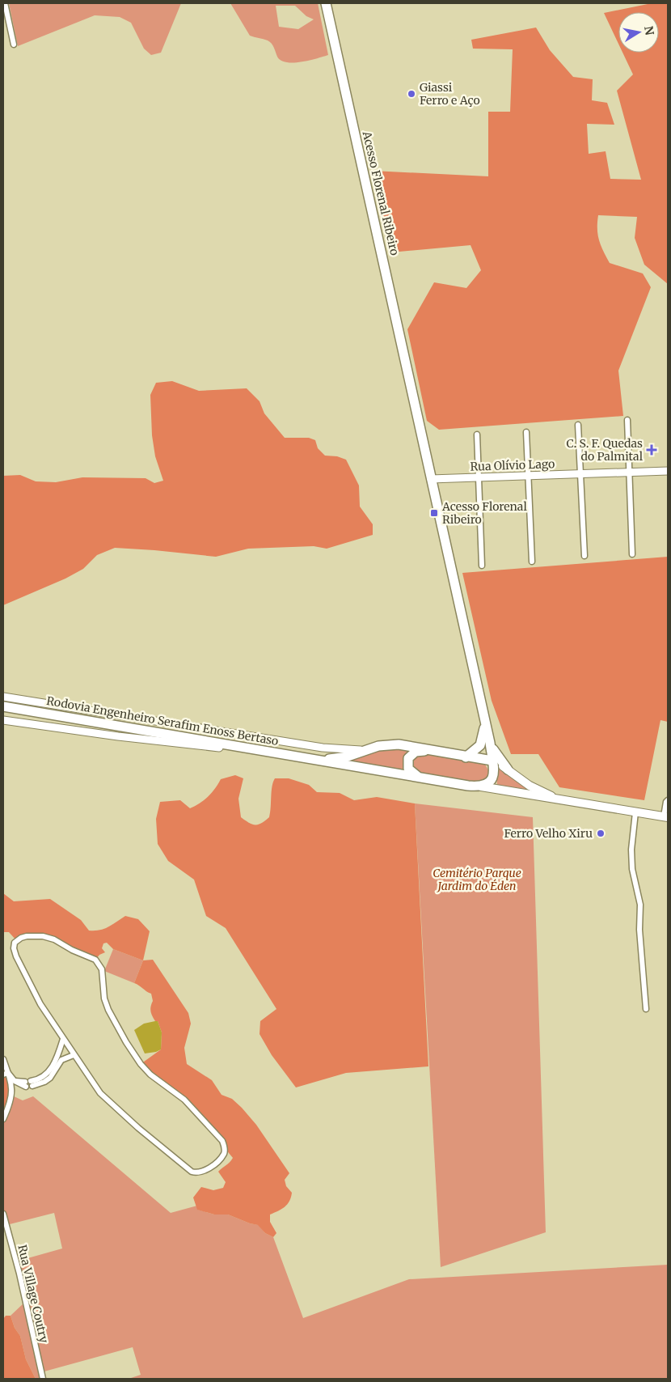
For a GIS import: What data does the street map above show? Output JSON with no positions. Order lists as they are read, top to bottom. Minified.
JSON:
{"streets":{"highway":["Acesso Florenal Ribeiro","Rodovia Engenheiro Serafim Enoss Bertaso"],"main road":["Rua Olívio Lago"],"street":["Rua Village Coutry"]},"crossings":[["Acesso Florenal Ribeiro","Rua Olívio Lago"],["Acesso Florenal Ribeiro","Rodovia Engenheiro Serafim Enoss Bertaso"]],"parks":["Cemitério Parque Jardim do Éden"],"places":{"other":["Giassi Ferro e Aço","Ferro Velho Xiru"],"health":["C. S. F. Quedas do Palmital"],"transit":["Acesso Florenal Ribeiro"]},"north":"right"}
